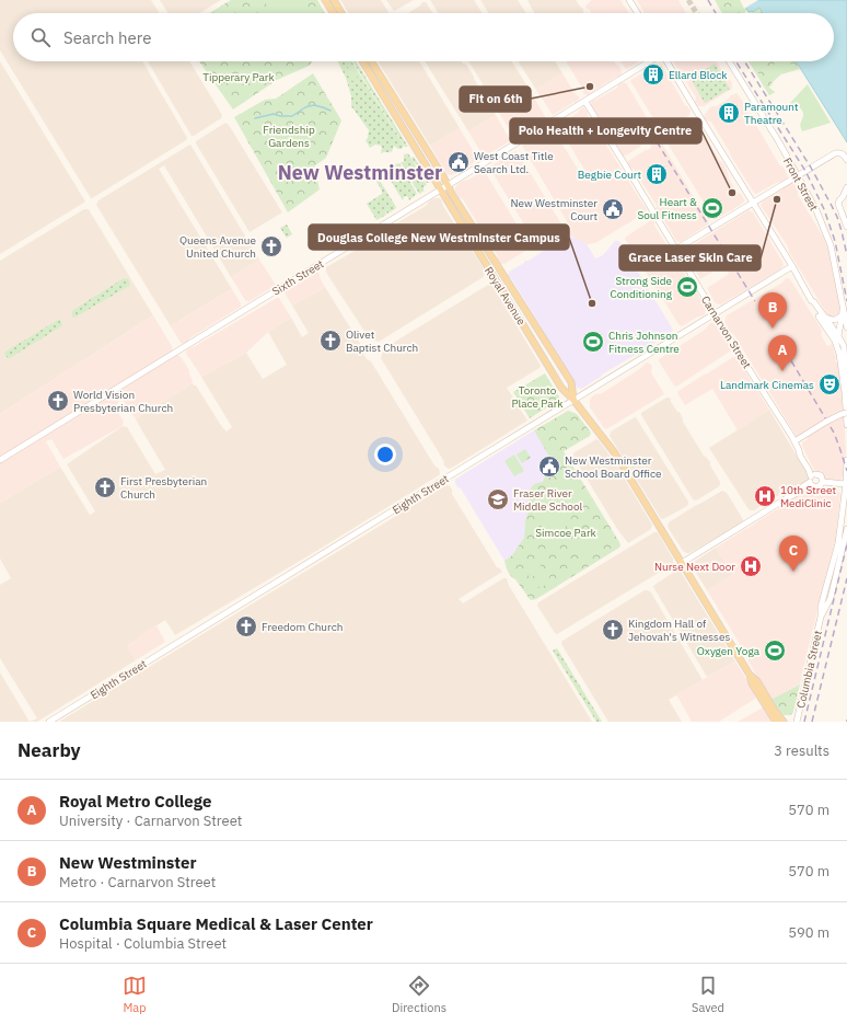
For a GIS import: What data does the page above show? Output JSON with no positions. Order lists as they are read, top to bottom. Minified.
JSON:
{"streets":{"main road":["Royal Avenue"],"street":["Front Street","Sixth Street","Carnarvon Street","Eighth Street","Columbia Street"]},"crossings":[["Sixth Street","Royal Avenue"],["Sixth Street","Carnarvon Street"],["Royal Avenue","Eighth Street"],["Carnarvon Street","Eighth Street"]],"districts":["New Westminster"],"parks":["Tipperary Park","Friendship Gardens","Toronto Place Park","Simcoe Park"],"places":{"building":["Ellard Block","Paramount Theatre","Begbie Court"],"other":["Fit on 6th","Polo Health + Longevity Centre","Grace Laser Skin Care","Douglas College New Westminster Campus"],"public building":["West Coast Title Search Ltd.","New Westminster Court","New Westminster School Board Office"],"sports":["Heart & Soul Fitness","Strong Side Conditioning","Chris Johnson Fitness Centre","Oxygen Yoga"],"church":["Queens Avenue United Church","Olivet Baptist Church","World Vision Presbyterian Church","First Presbyterian Church","Freedom Church","Kingdom Hall of Jehovah's Witnesses"],"theatre":["Landmark Cinemas"],"hospital":["10th Street MediClinic","Nurse Next Door"],"school or university":["Fraser River Middle School"]},"page":{"search":"Search here","pins":["B","A","C"],"heading":["Nearby","3 results"],"list":[{"mark":"A","name":"Royal Metro College","note":"University · Carnarvon Street","value":"570 m"},{"mark":"B","name":"New Westminster","note":"Metro · Carnarvon Street","value":"570 m"},{"mark":"C","name":"Columbia Square Medical & Laser Center","note":"Hospital · Columbia Street","value":"590 m"}],"nav":["Map","Directions","Saved"]}}
